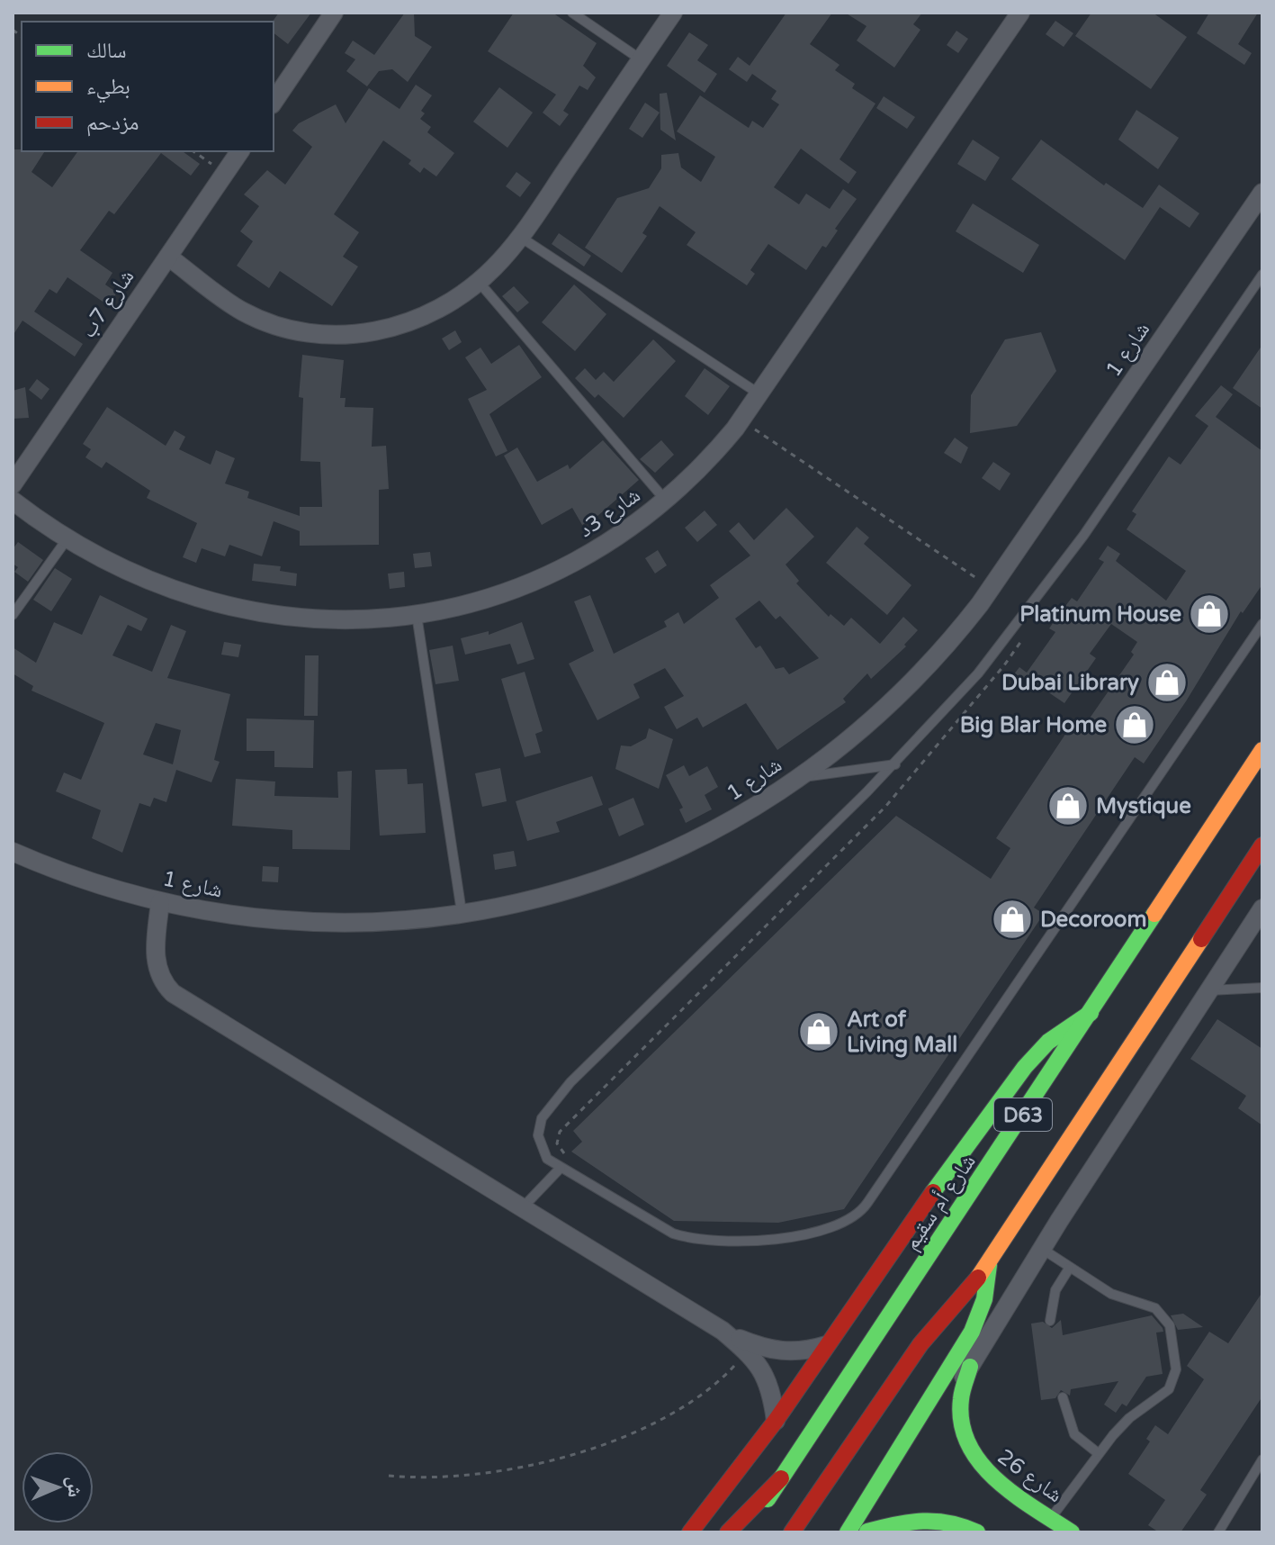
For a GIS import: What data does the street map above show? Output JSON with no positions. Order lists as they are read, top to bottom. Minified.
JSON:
{"streets":{"main road":["D63","شارع أم سقيم","شارع 26"],"street":["شارع 7ب","شارع 1","شارع 3د"]},"places":{"shop":["Platinum House","Dubai Library","Big Blar Home","Mystique","Decoroom","Art of Living Mall"]},"legend":["سالك","بطيء","مزدحم"],"north":"right"}
